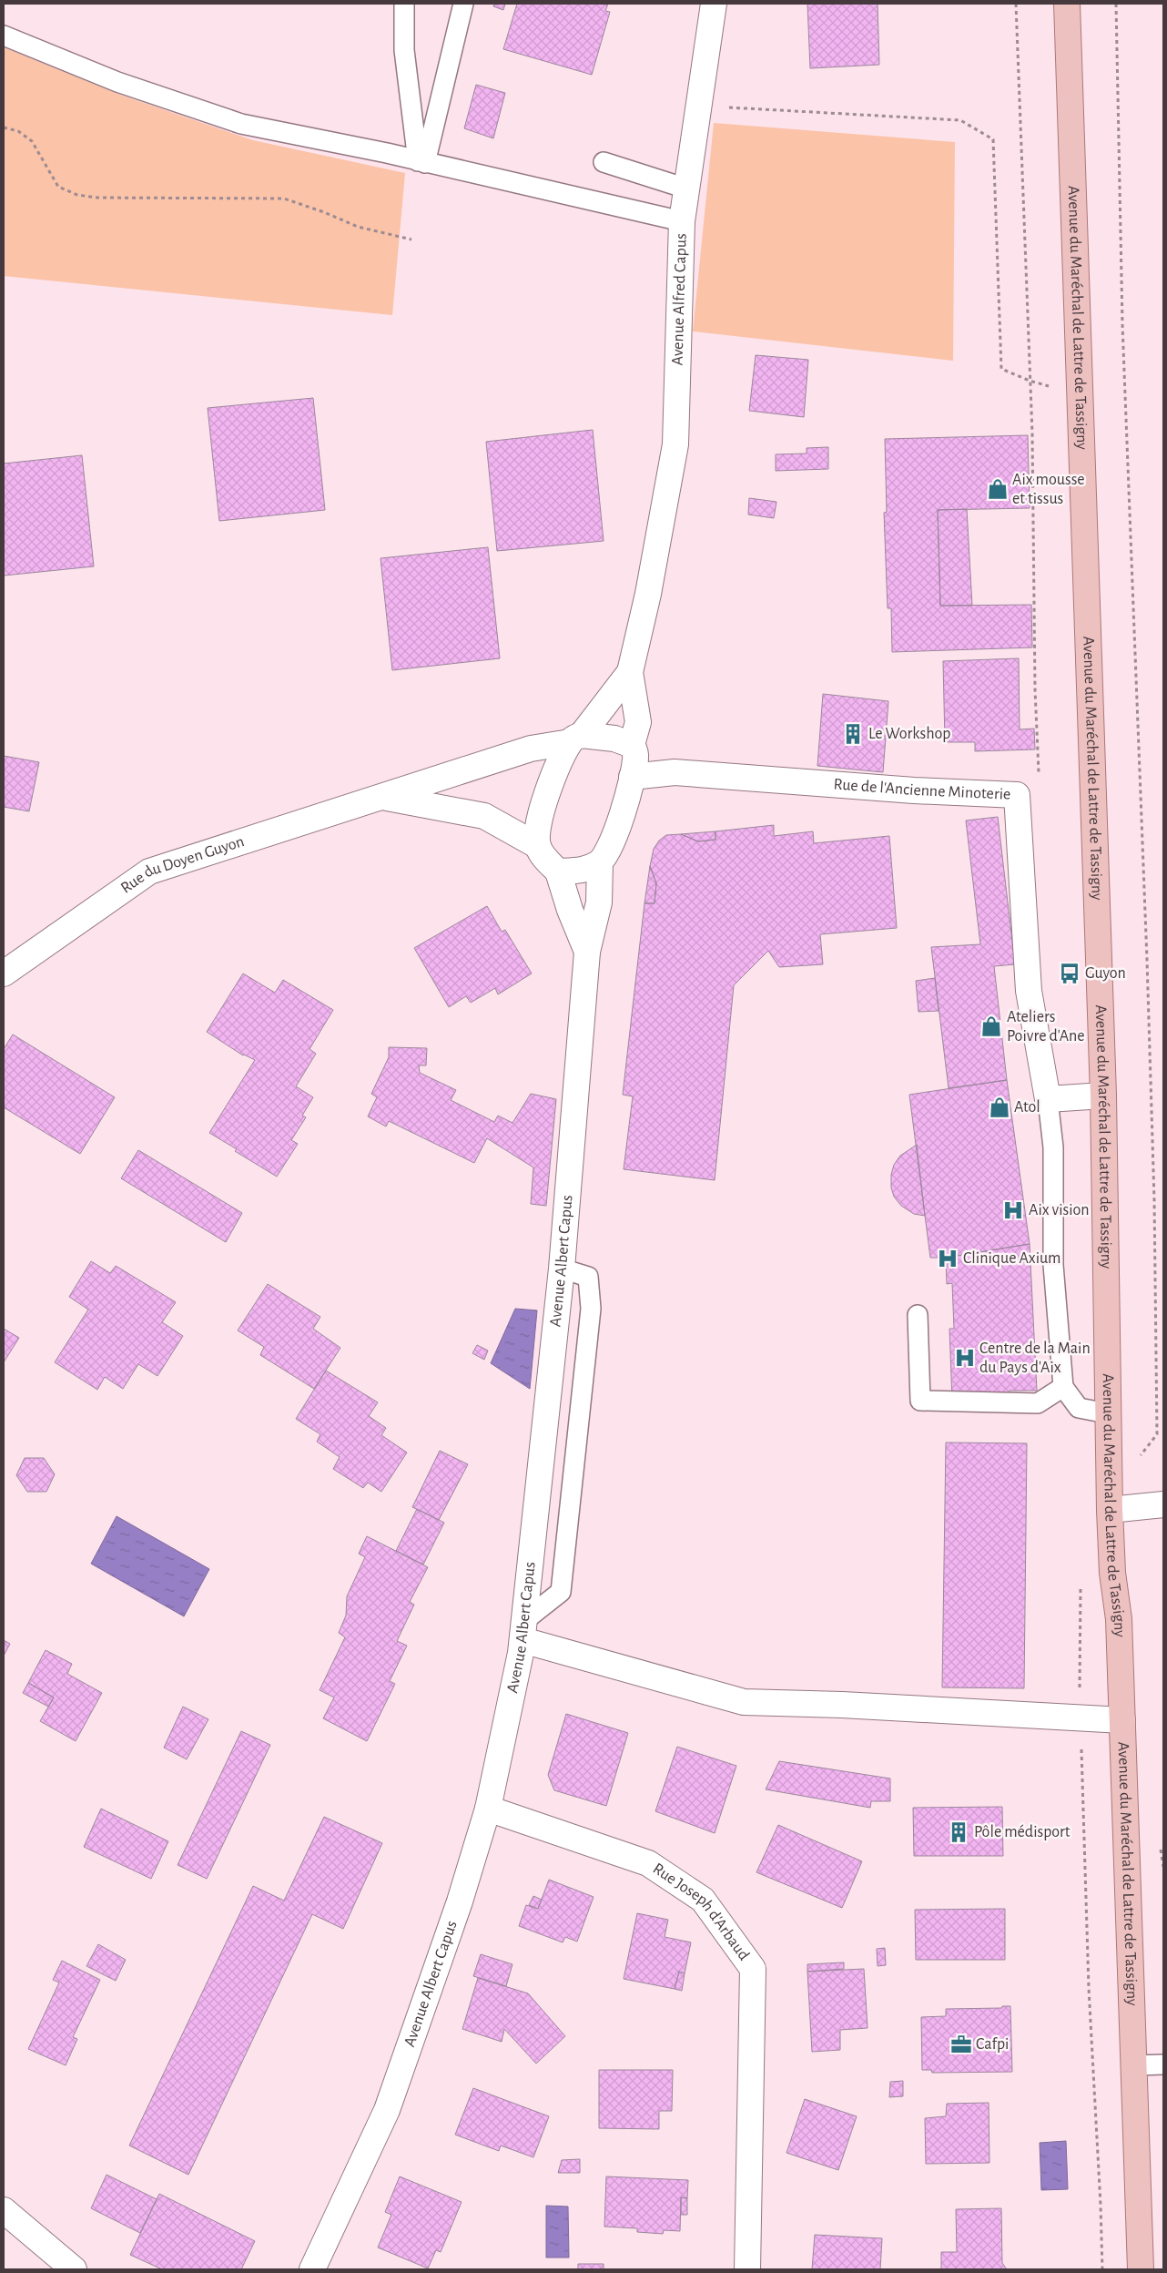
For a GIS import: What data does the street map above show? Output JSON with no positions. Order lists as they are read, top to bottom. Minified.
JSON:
{"streets":{"main road":["Avenue du Maréchal de Lattre de Tassigny"],"street":["Avenue Alfred Capus","Rue de l'Ancienne Minoterie","Rue du Doyen Guyon","Avenue Albert Capus","Rue Joseph d'Arbaud"]},"crossings":[["Avenue Albert Capus","Rue Joseph d'Arbaud"]],"places":{"shop":["Aix mousse et tissus","Ateliers Poivre d'Ane","Atol"],"building":["Le Workshop","Pôle médisport"],"bus stop":["Guyon"],"hospital":["Aix vision","Clinique Axium","Centre de la Main du Pays d'Aix"],"office":["Cafpi"]}}
